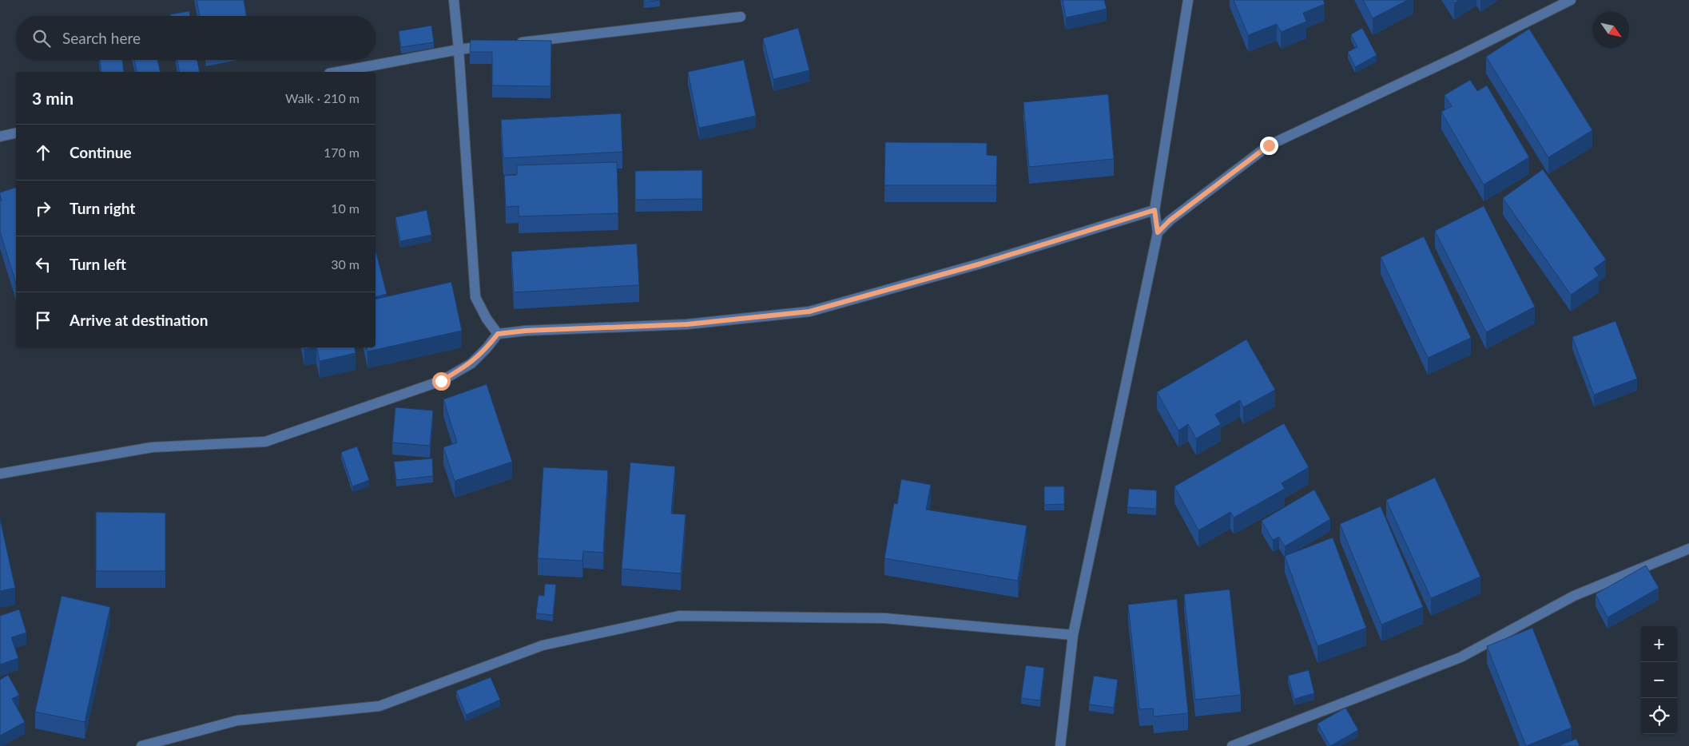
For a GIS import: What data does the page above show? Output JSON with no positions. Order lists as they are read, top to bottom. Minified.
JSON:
{"north":"bottom right","page":{"search":"Search here","heading":["3 min","Walk · 210 m"],"list":[["Continue","170 m"],["Turn right","10 m"],["Turn left","30 m"],"Arrive at destination"],"map_buttons":["+","−"]}}
